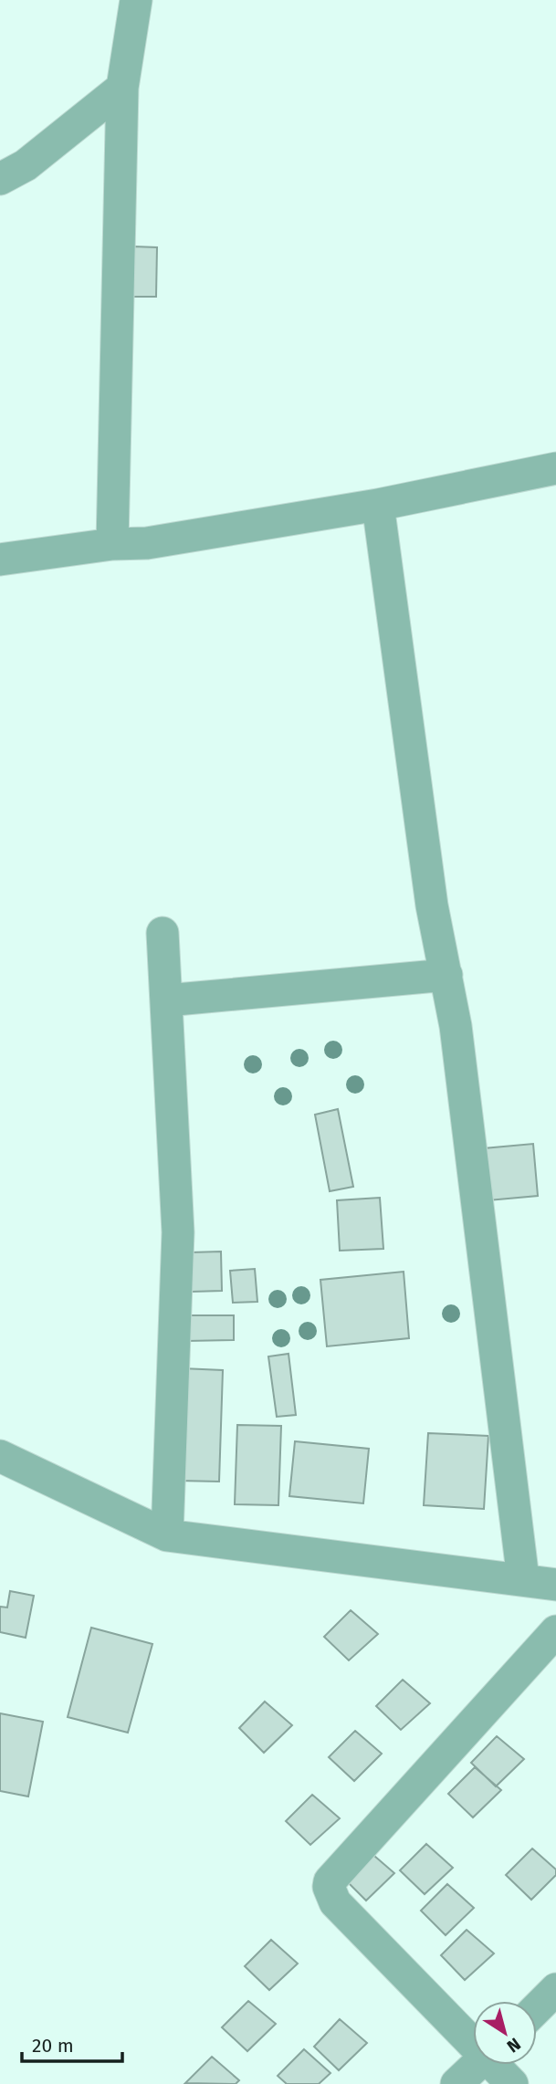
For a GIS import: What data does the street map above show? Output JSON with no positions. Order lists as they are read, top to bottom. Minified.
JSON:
{"scale_bar":"20 m","north":"bottom right"}
